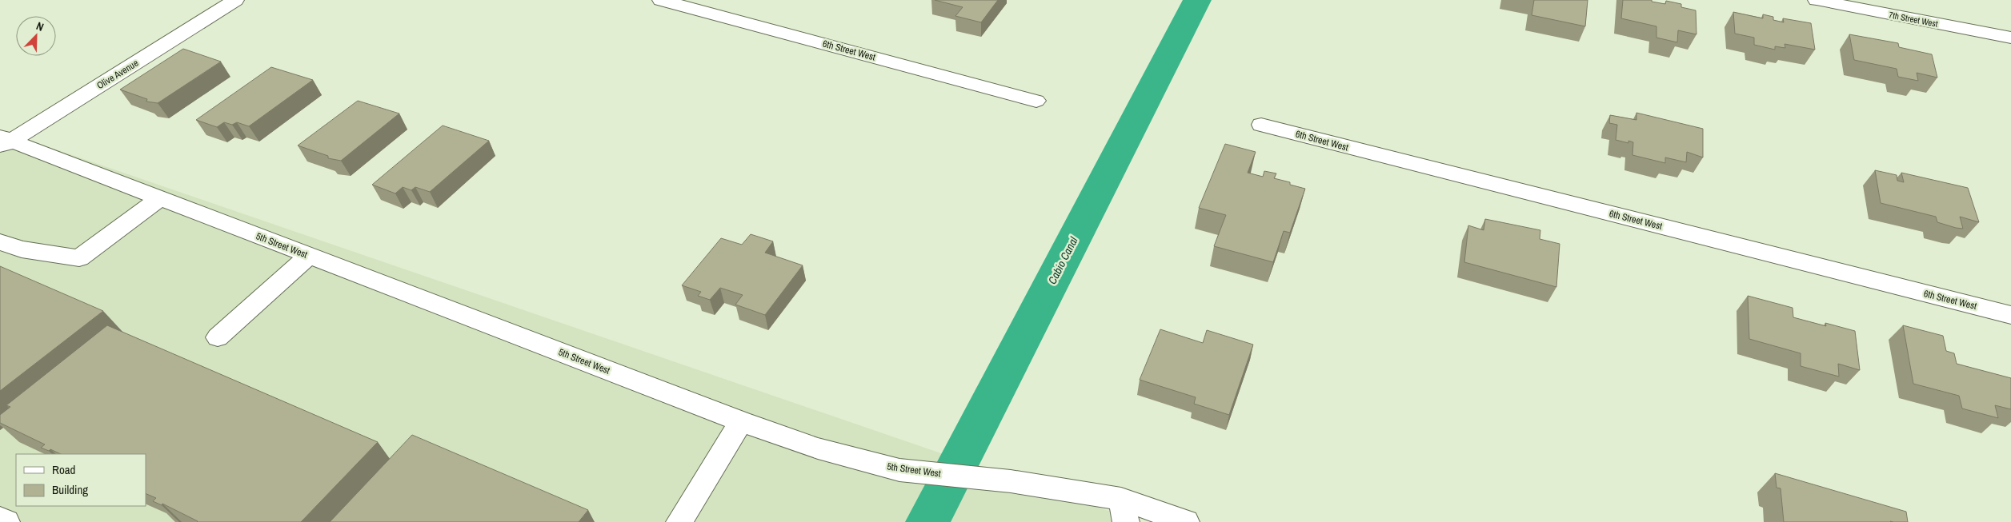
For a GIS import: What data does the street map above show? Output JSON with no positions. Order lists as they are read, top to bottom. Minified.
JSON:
{"streets":{"street":["7th Street West","6th Street West","Olive Avenue","5th Street West"]},"crossings":[["Olive Avenue","5th Street West"]],"water":["Cabio Canal"],"legend":["Road","Building"],"north":"top right"}
